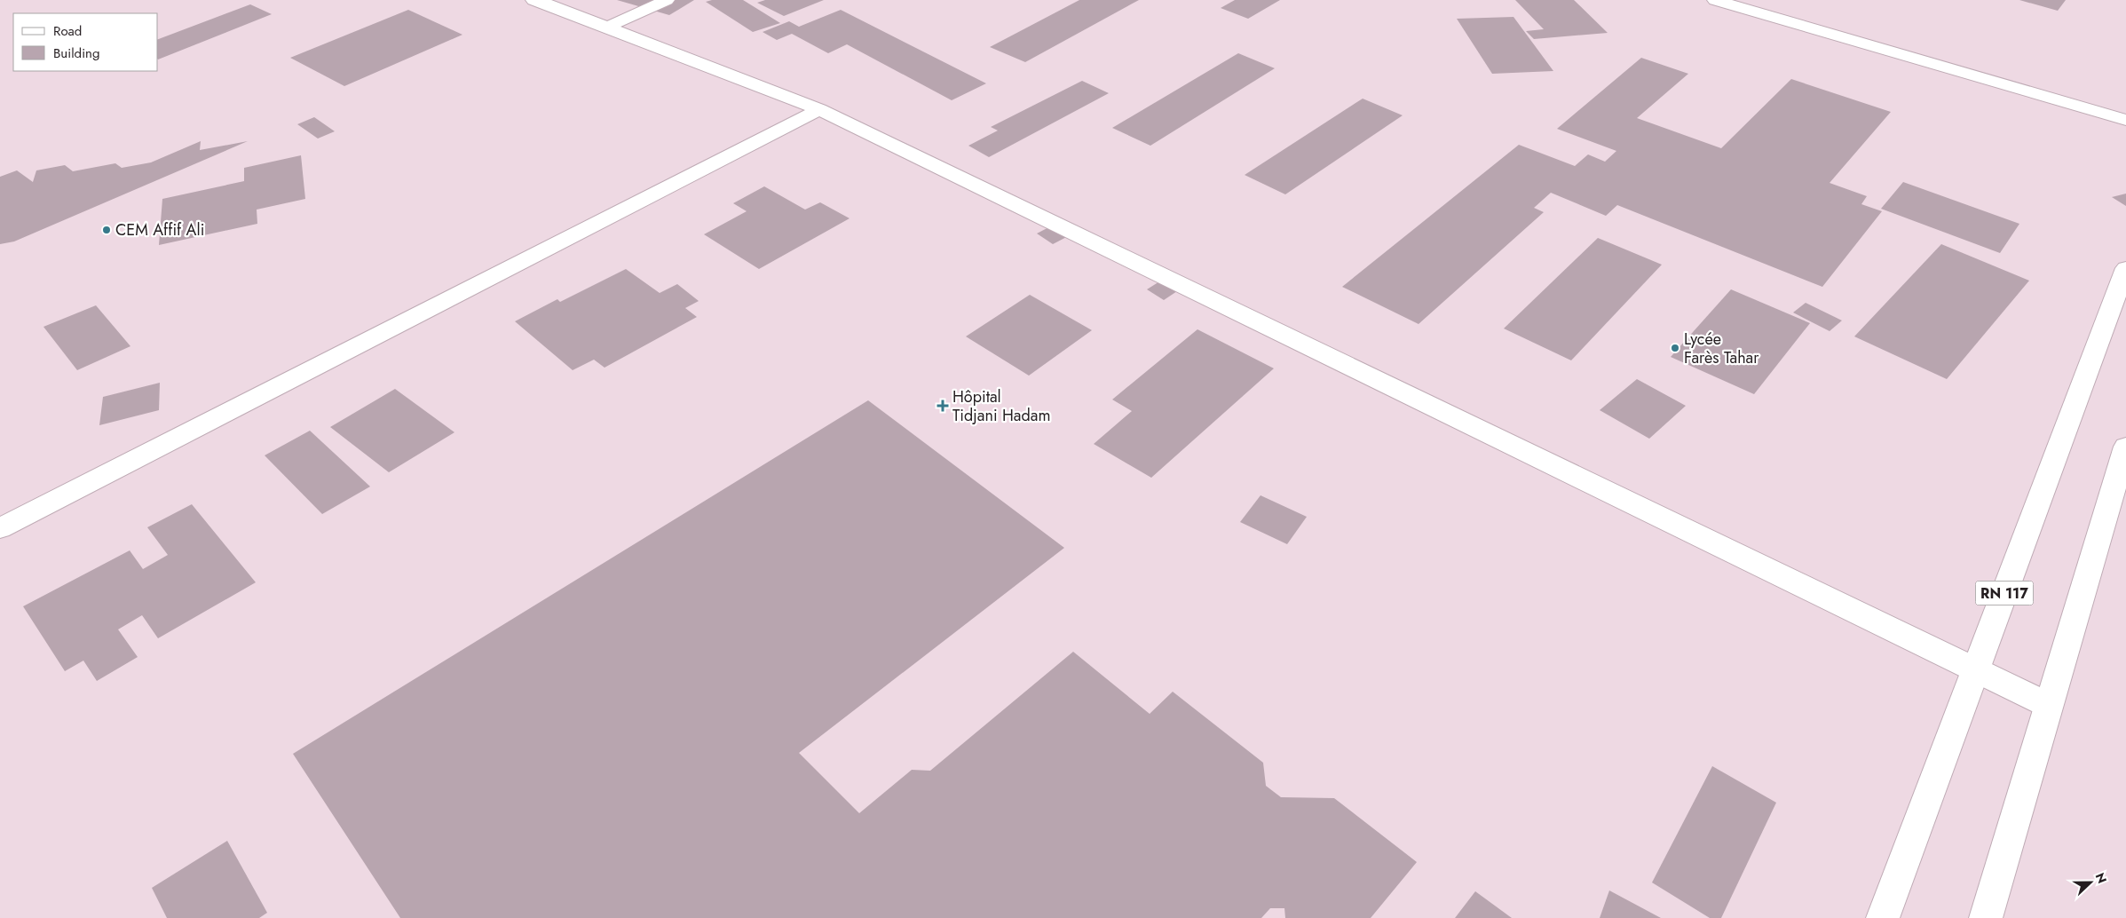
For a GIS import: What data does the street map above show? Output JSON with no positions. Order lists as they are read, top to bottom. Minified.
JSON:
{"streets":{"street":["RN 117"]},"places":{"other":["CEM Affif Ali","Lycée Farès Tahar"],"health":["Hôpital Tidjani Hadam"]},"legend":["Road","Building"],"north":"right"}
